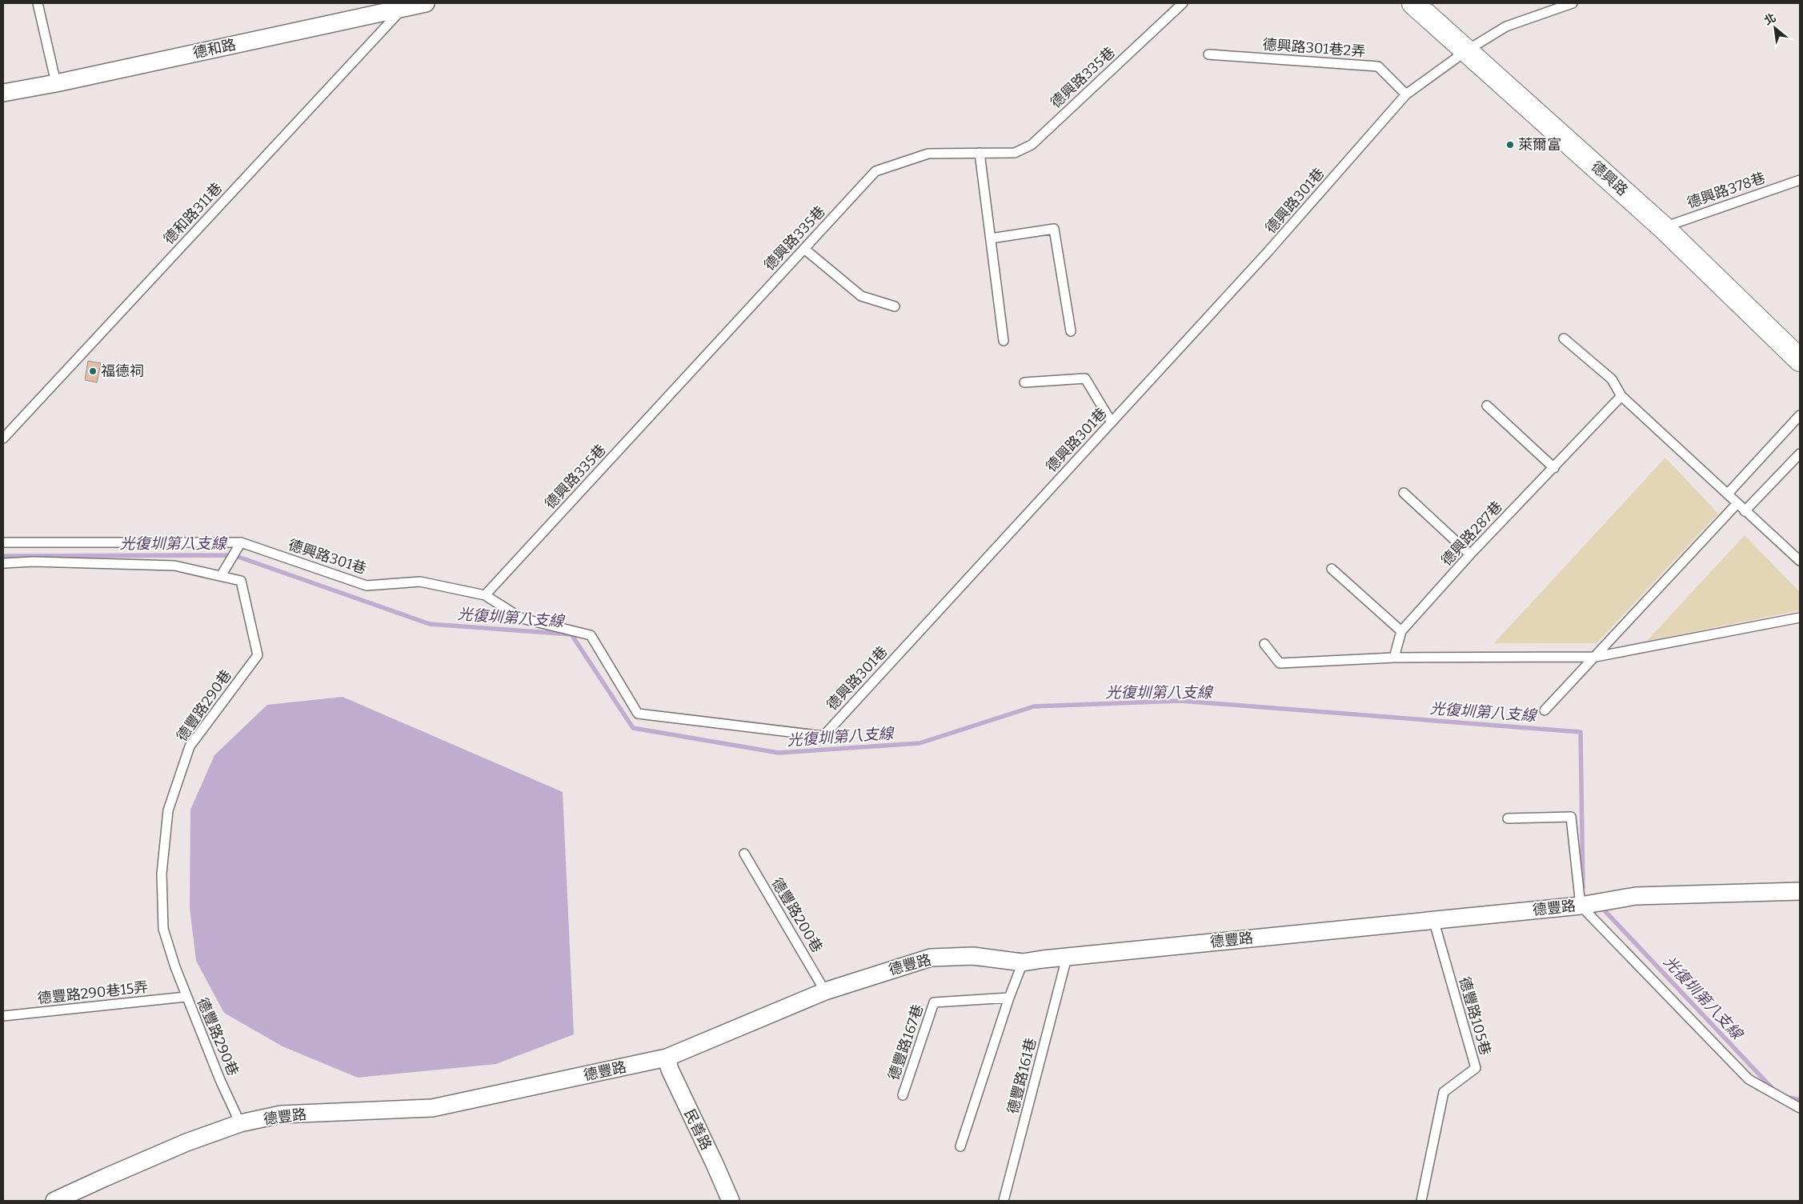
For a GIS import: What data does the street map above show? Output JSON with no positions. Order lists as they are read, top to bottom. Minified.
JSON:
{"streets":{"main road":["德興路"],"street":["德和路","德豐路","民善路"],"lane":["德興路301巷2弄","德興路335巷","德興路378巷","德興路301巷","德和路311巷","德興路287巷","德豐路290巷","德豐路200巷","德豐路290巷15弄","德豐路105巷","德豐路167巷","德豐路161巷"]},"crossings":[["德興路301巷2弄","德興路301巷"],["德和路","德和路311巷"],["德興路335巷","德興路301巷"],["德興路","德興路378巷"],["德興路","德興路301巷"],["德豐路290巷","德豐路"],["德豐路290巷","德豐路290巷15弄"],["德豐路","德豐路200巷"],["德豐路","德豐路105巷"],["德豐路","德豐路161巷"],["德豐路","民善路"]],"water":["光復圳第八支線"],"places":["萊爾富","福德祠"],"north":"top left"}
